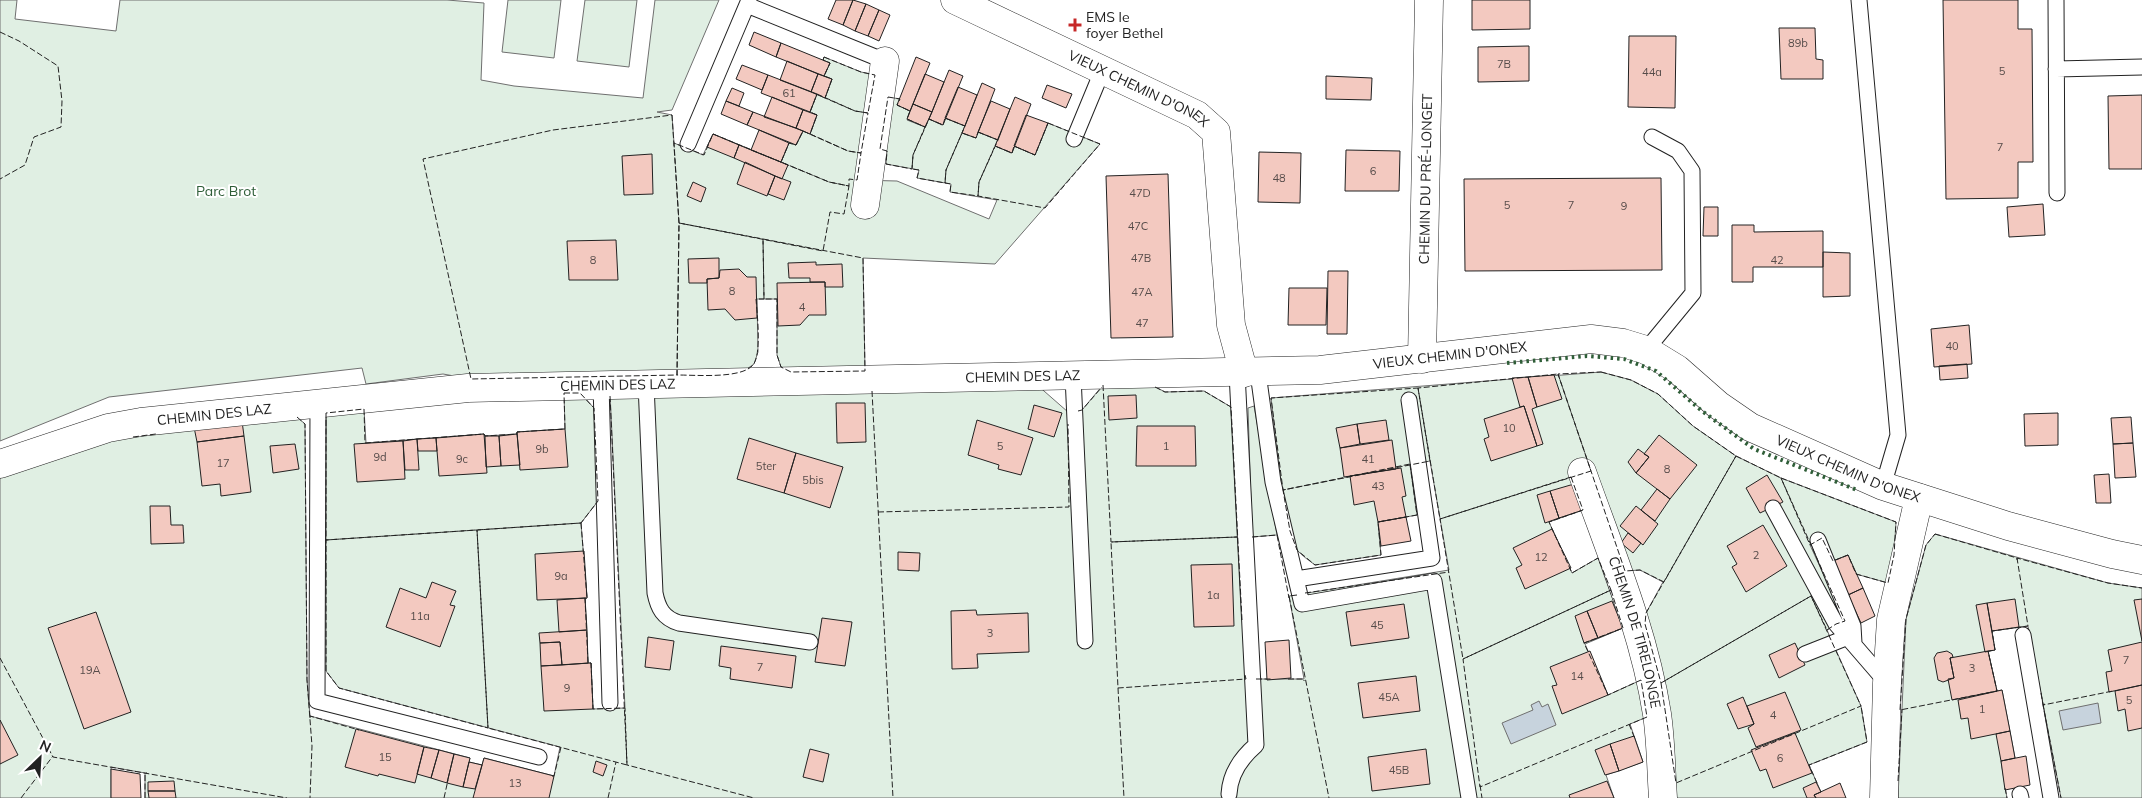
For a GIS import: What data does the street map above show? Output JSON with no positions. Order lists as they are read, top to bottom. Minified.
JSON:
{"streets":{"street":["VIEUX CHEMIN D'ONEX","CHEMIN DU PRÉ-LONGET","CHEMIN DES LAZ","CHEMIN DE TIRELONGE"]},"crossings":[["VIEUX CHEMIN D'ONEX","CHEMIN DU PRÉ-LONGET"],["VIEUX CHEMIN D'ONEX","CHEMIN DES LAZ"]],"parks":["Parc Brot"],"places":{"health":["EMS le foyer Bethel"]},"house_numbers":["89b","7B","5","44a","61","7","6","48","47D","5","7","9","47C","47B","8","42","8","47A","4","47","40","10","5","1","9b","9d","9c","41","17","5ter","8","5bis","43","2","12","9a","1a","11a","45","3","7","7","3","19A","14","9","45A","5","1","4","15","6","45B","13"],"north":"top right"}
